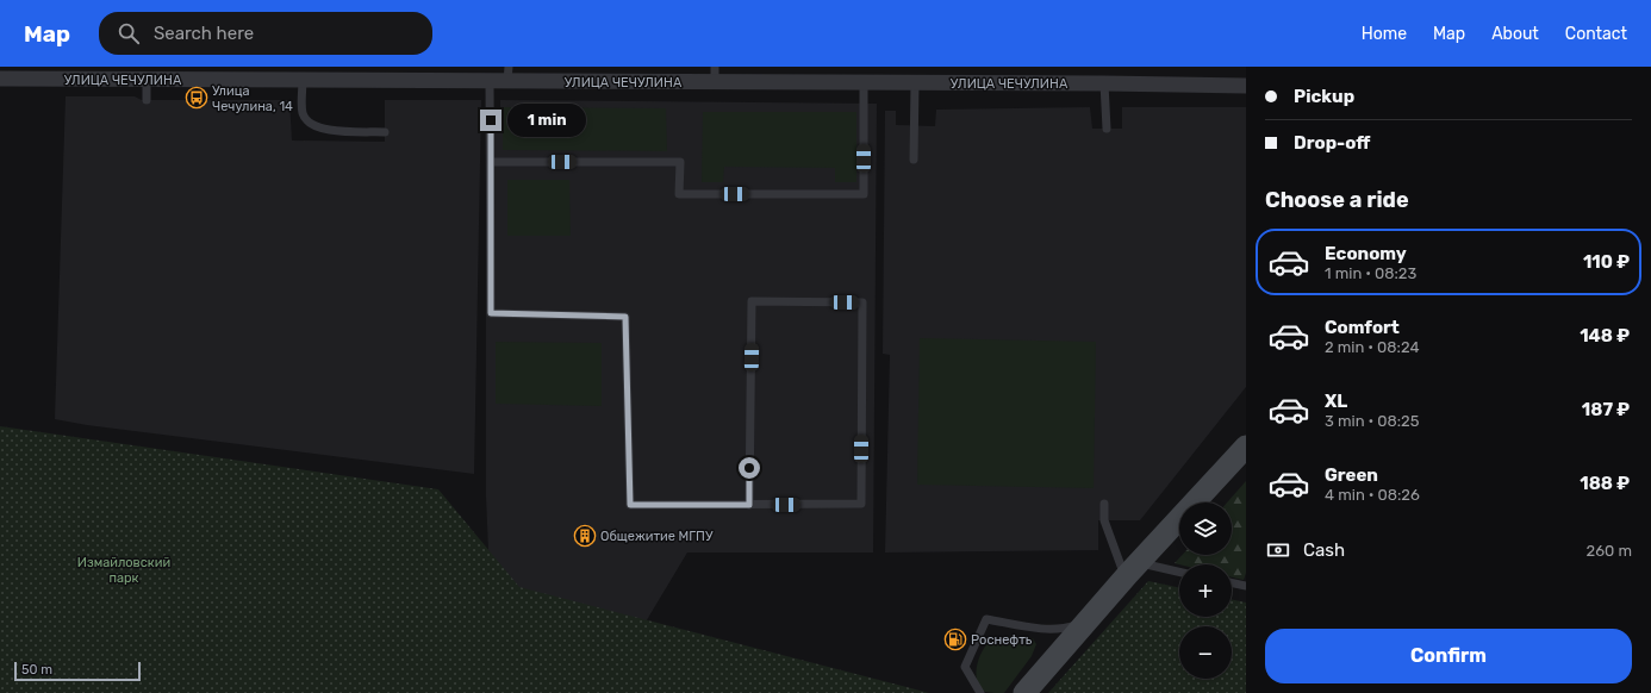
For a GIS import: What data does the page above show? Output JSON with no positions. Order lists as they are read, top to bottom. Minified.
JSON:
{"streets":{"street":["УЛИЦА ЧЕЧУЛИНА"]},"parks":["Измайловский парк"],"places":{"bus stop":["Улица Чечулина, 14"],"building":["Общежитие МГПУ"],"fuel station":["Роснефть"]},"scale_bar":"50 m","page":{"header":"Map","search":"Search here","nav":["Home","Map","About","Contact"],"banner":["Pickup","Drop-off"],"bubble":"1 min","heading":"Choose a ride","list":[{"name":"Economy","note":"1 min · 08:23","value":"110 ₽"},{"name":"Comfort","note":"2 min · 08:24","value":"148 ₽"},{"name":"XL","note":"3 min · 08:25","value":"187 ₽"},{"name":"Green","note":"4 min · 08:26","value":"188 ₽"}],"map_buttons":["+","−"],"pay":["Cash","260 m"],"buttons":"Confirm","scale":"50 m"}}
